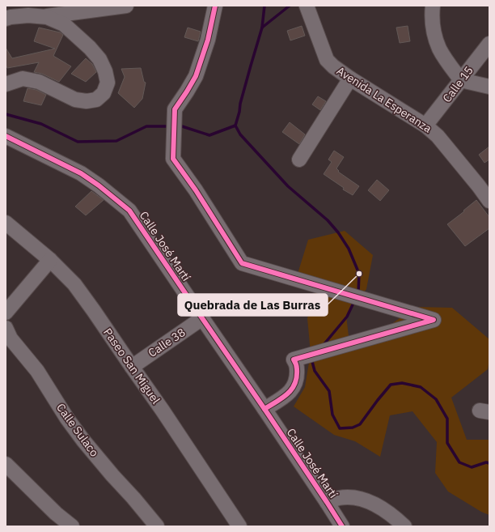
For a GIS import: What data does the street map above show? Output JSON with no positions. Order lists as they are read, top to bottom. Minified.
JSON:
{"streets":{"street":["Calle 15","Avenida La Esperanza","Calle José Martí","Calle 38","Paseo San Miguel","Calle Sulaco"]},"crossings":[["Calle 15","Avenida La Esperanza"],["Calle José Martí","Calle 38"],["Calle 38","Paseo San Miguel"]],"places":["Quebrada de Las Burras"]}
